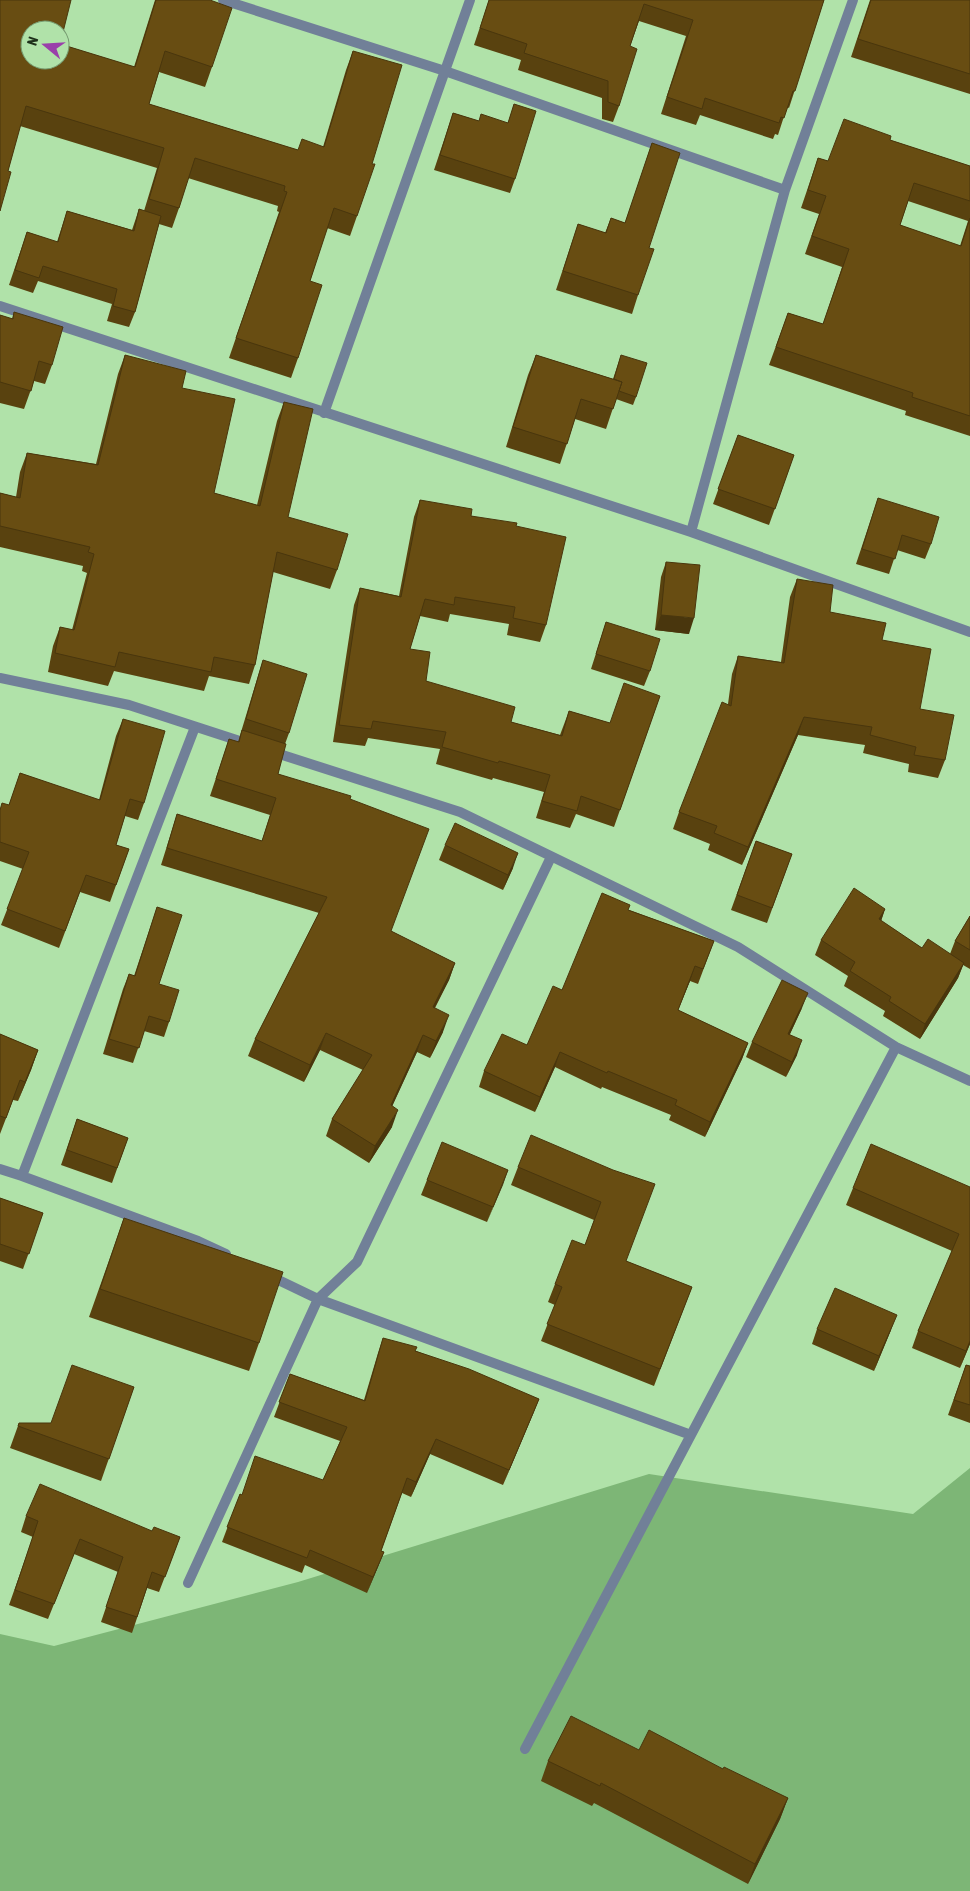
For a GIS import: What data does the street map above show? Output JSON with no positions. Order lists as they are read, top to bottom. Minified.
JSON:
{"north":"left"}
